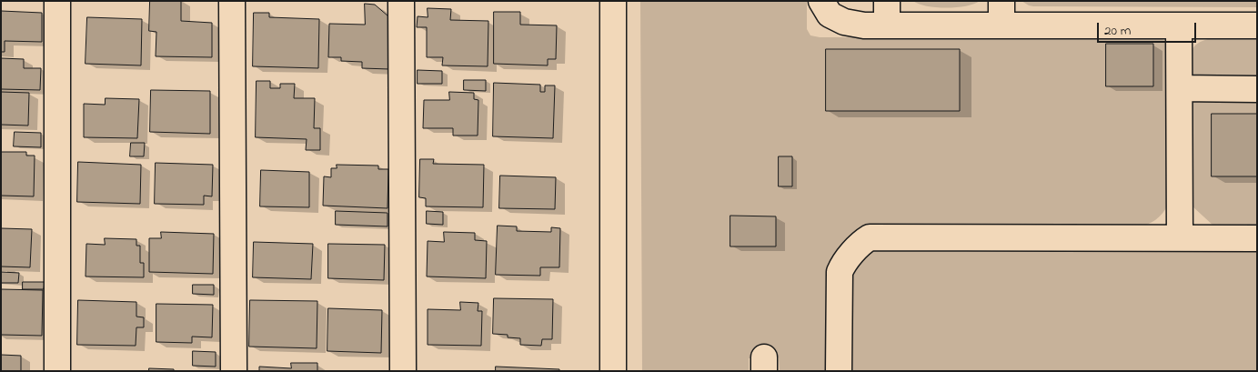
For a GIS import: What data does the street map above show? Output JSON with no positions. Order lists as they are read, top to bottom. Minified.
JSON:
{"scale_bar":"20 m"}
